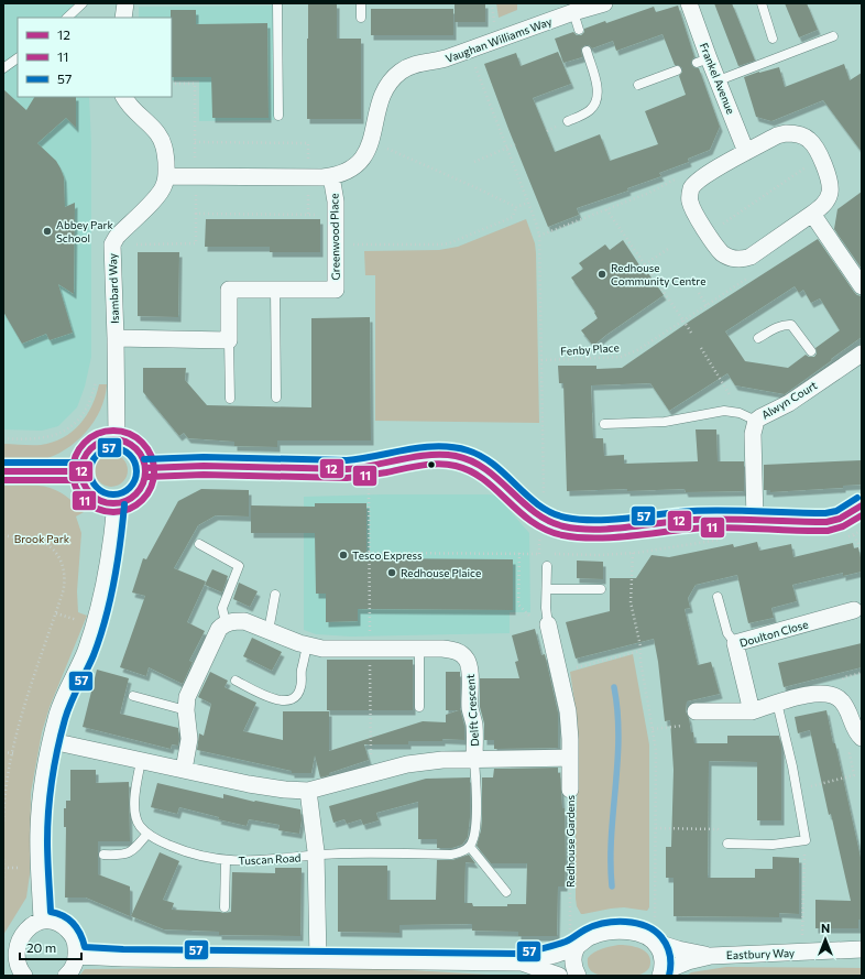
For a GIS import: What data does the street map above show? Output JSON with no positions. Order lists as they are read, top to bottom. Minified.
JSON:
{"streets":{"street":["Vaughan Williams Way","Frankel Avenue","Greenwood Place","Isambard Way","Alwyn Court","Doulton Close","Delft Crescent","Redhouse Gardens","Tuscan Road","Eastbury Way"],"path":["Fenby Place"]},"crossings":[["Vaughan Williams Way","Greenwood Place"],["Vaughan Williams Way","Isambard Way"]],"parks":["Brook Park"],"places":["Abbey Park School","Redhouse Community Centre","Tesco Express","Redhouse Plaice"],"lines":["transit line 11","transit line 12","transit line 57"],"legend":["12","11","57"],"scale_bar":"20 m","north":"top"}
